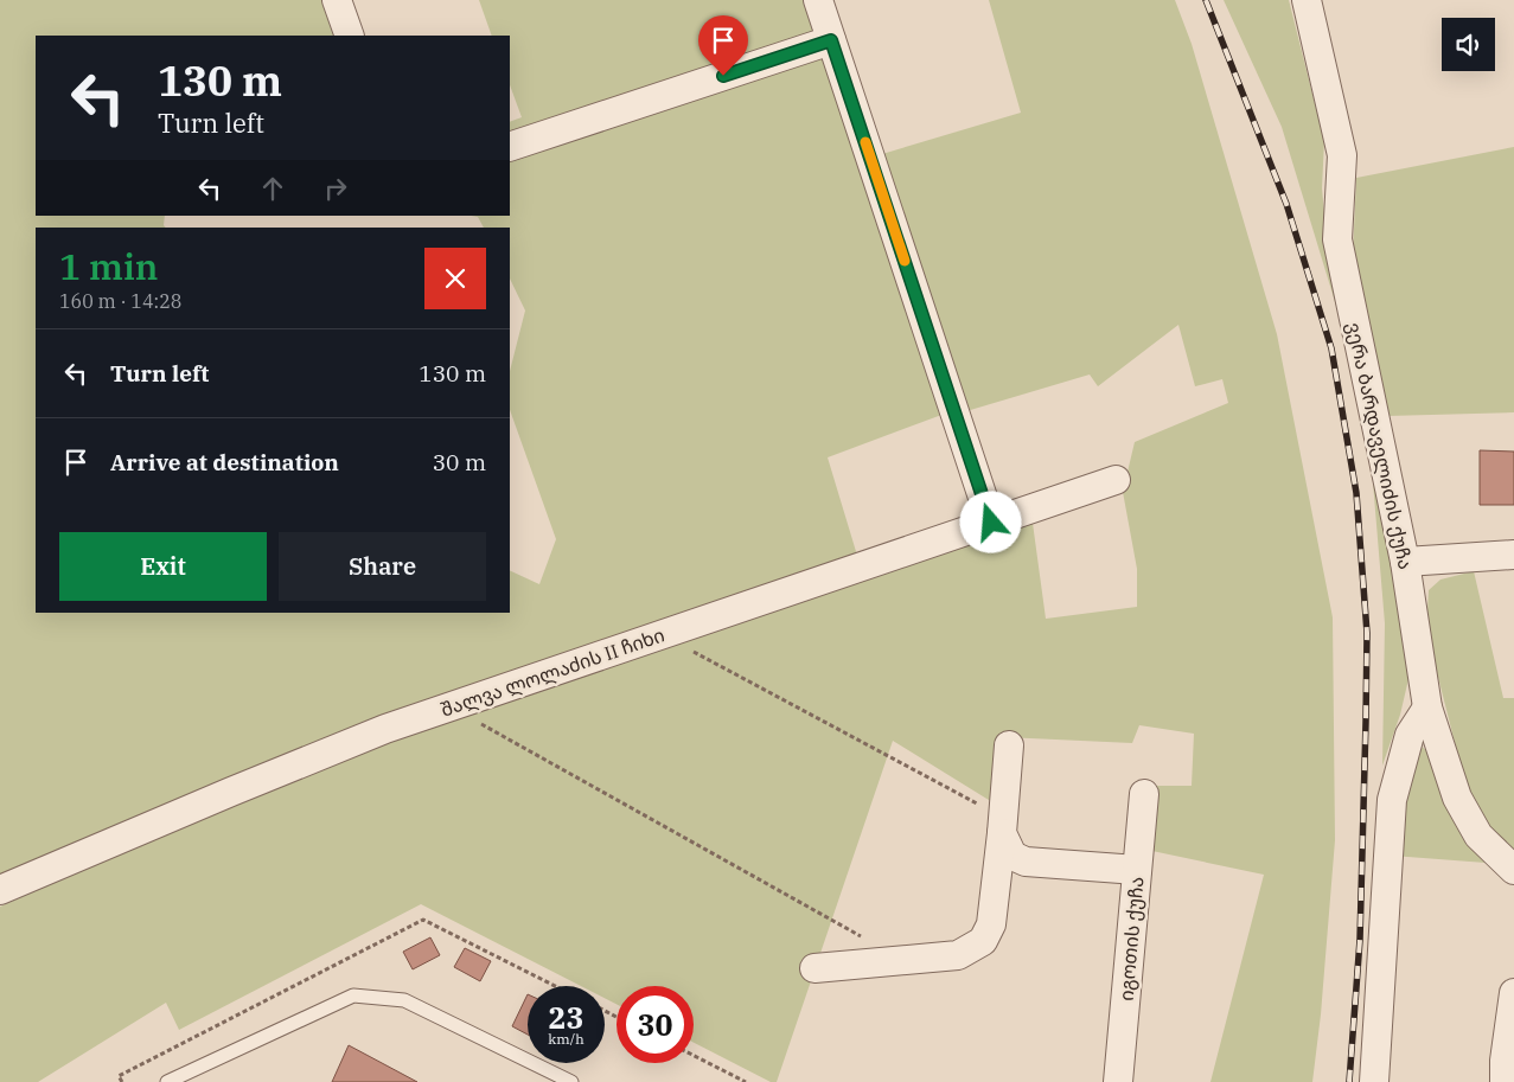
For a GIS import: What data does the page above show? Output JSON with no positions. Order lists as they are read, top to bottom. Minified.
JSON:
{"streets":{"street":["ვერა ბარდაველიძის ქუჩა","შალვა ლოლაძის II ჩიხი","იგოთის ქუჩა"]},"page":{"turn":["130 m","Turn left"],"heading":["1 min","160 m · 14:28"],"list":[{"name":"Turn left","value":"130 m"},{"name":"Arrive at destination","value":"30 m"}],"buttons":["Exit","Share"],"speed":"23 km/h","limit":"30"}}
